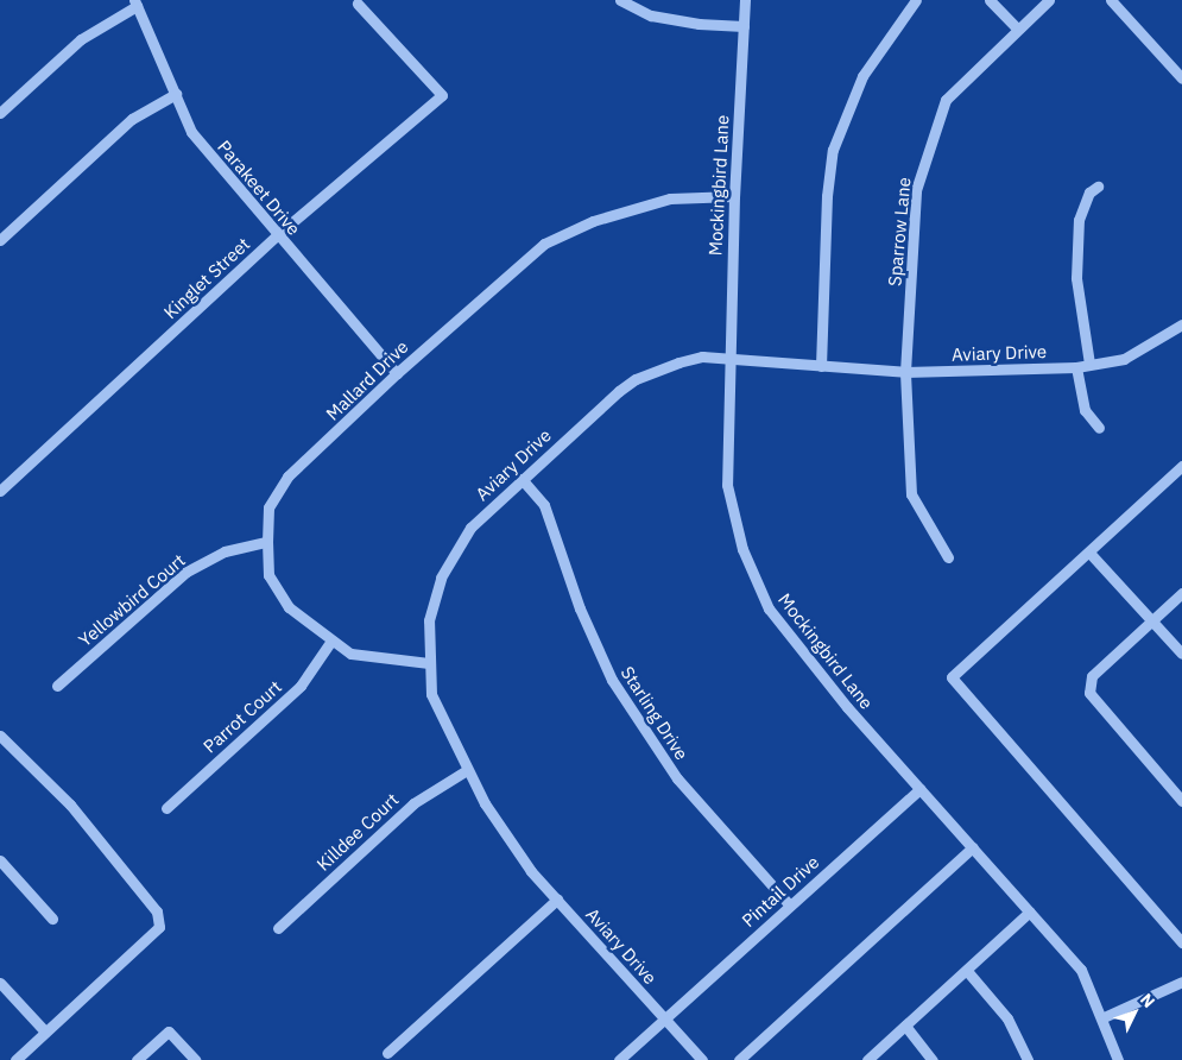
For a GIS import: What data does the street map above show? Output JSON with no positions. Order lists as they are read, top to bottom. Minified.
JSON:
{"streets":{"street":["Mockingbird Lane","Parakeet Drive","Sparrow Lane","Kinglet Street","Aviary Drive","Mallard Drive","Yellowbird Court","Starling Drive","Parrot Court","Killdee Court","Pintail Drive"]},"crossings":[["Mockingbird Lane","Aviary Drive"],["Mockingbird Lane","Mallard Drive"],["Mockingbird Lane","Pintail Drive"],["Parakeet Drive","Kinglet Street"],["Parakeet Drive","Mallard Drive"],["Sparrow Lane","Aviary Drive"],["Aviary Drive","Mallard Drive"],["Aviary Drive","Starling Drive"],["Aviary Drive","Killdee Court"],["Aviary Drive","Pintail Drive"],["Mallard Drive","Yellowbird Court"],["Mallard Drive","Parrot Court"],["Starling Drive","Pintail Drive"]],"north":"top right"}
